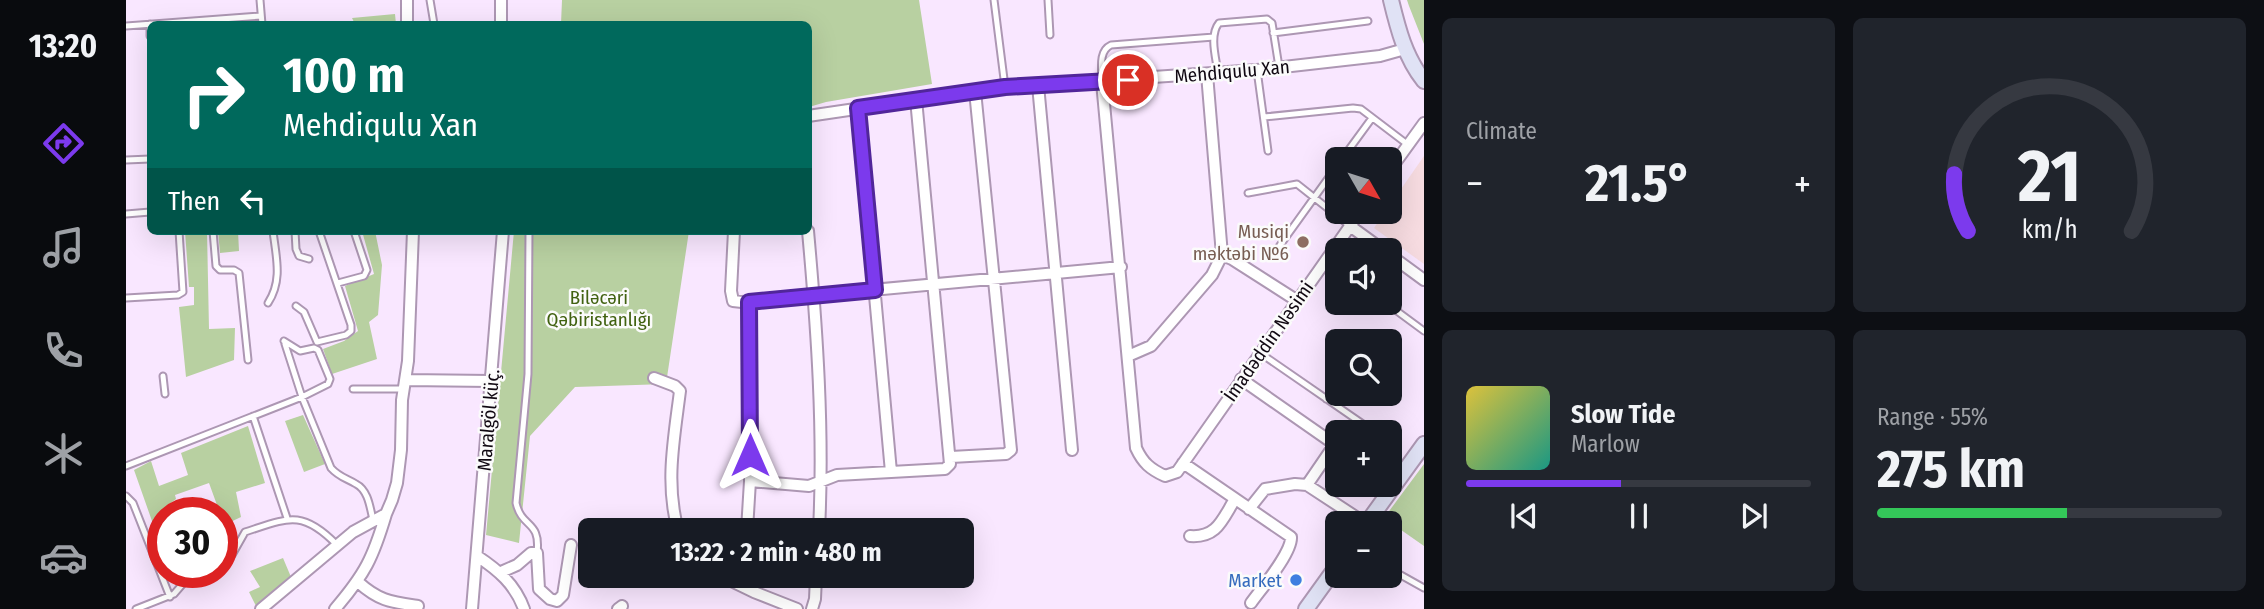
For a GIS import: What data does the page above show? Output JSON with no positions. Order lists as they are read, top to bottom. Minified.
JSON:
{"streets":{"street":["Mehdiqulu Xan","İmadəddin Nəsimi","Maralgöl küç."]},"parks":["Biləcəri Qəbiristanlığı"],"places":["Musiqi məktəbi №6","Market"],"north":"bottom right","page":{"tabs":"13:20","tile":["Climate",["Range · 55%","275 km"]],"turn":["100 m","Mehdiqulu Xan"],"map_buttons":["+","−"],"heat":["−","21.5°","+"],"then":"Then","song":["Slow Tide","Marlow"],"limit":"30","trip":"13:22 · 2 min · 480 m","gauge":["21","km/h"]}}
